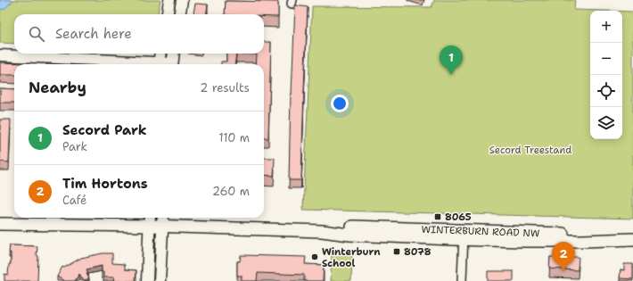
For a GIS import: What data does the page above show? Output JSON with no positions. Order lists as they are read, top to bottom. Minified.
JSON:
{"streets":{"main road":["WINTERBURN ROAD NW"]},"parks":["Secord Treestand"],"places":{"transit":["8065","8078"],"other":["Winterburn School"]},"page":{"map_buttons":["+","−"],"search":"Search here","pins":["1","2"],"heading":["Nearby","2 results"],"list":[{"mark":"1","name":"Secord Park","note":"Park","value":"110 m"},{"mark":"2","name":"Tim Hortons","note":"Café","value":"260 m"}]}}
